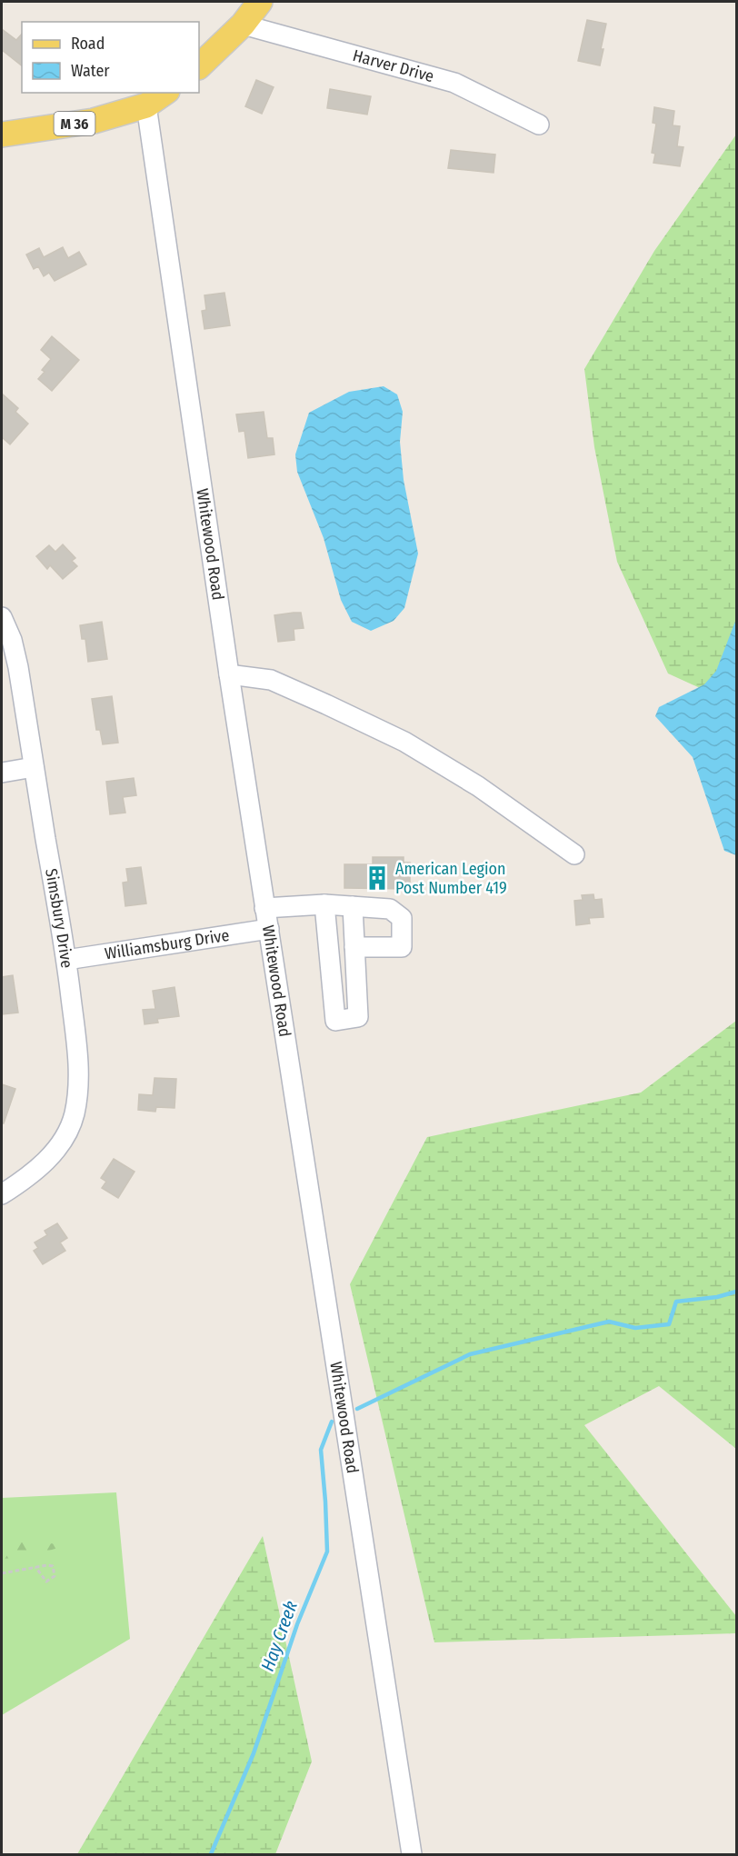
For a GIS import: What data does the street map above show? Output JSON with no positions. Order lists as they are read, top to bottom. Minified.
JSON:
{"streets":{"main road":["M 36"],"street":["Harver Drive","Whitewood Road","Simsbury Drive","Williamsburg Drive"]},"crossings":[["M 36","Whitewood Road"],["Whitewood Road","Williamsburg Drive"],["Simsbury Drive","Williamsburg Drive"]],"water":["Hay Creek"],"places":{"building":["American Legion Post Number 419"]},"legend":["Road","Water"]}
